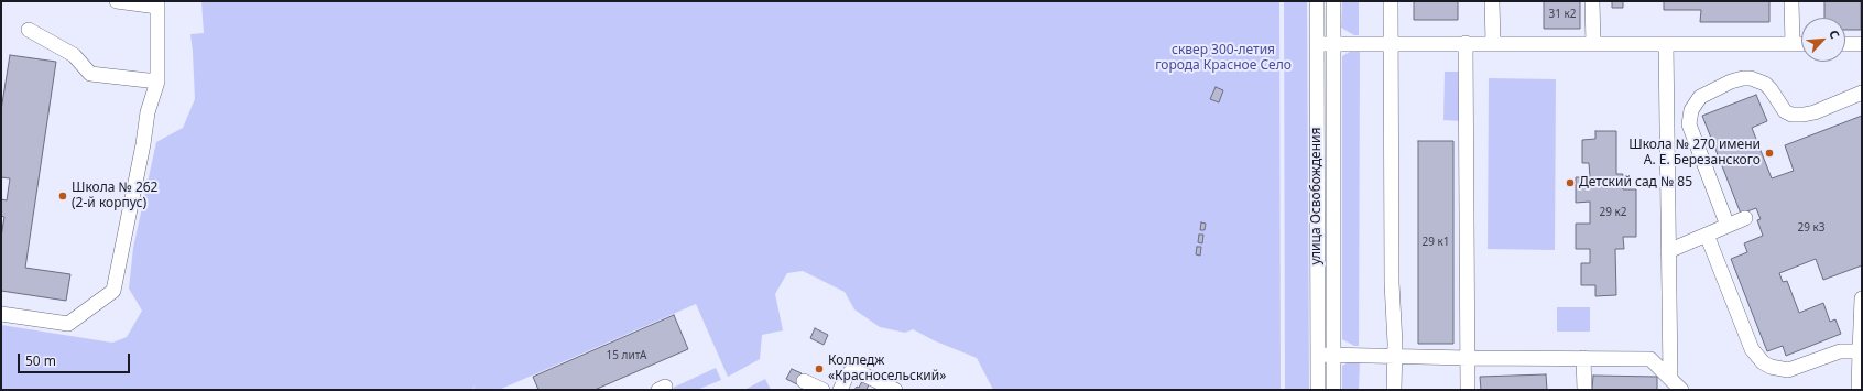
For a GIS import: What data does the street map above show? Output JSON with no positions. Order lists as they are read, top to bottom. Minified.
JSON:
{"streets":{"street":["улица Освобождения"]},"parks":["сквер 300-летия города Красное Село"],"places":["Школа № 270 имени А. Е. Березанского","Детский сад № 85","Школа № 262 (2-й корпус)","Колледж «Красносельский»"],"house_numbers":["31 к2","29 к2","29 к3","29 к1","15 литА"],"scale_bar":"50 m","north":"top right"}
